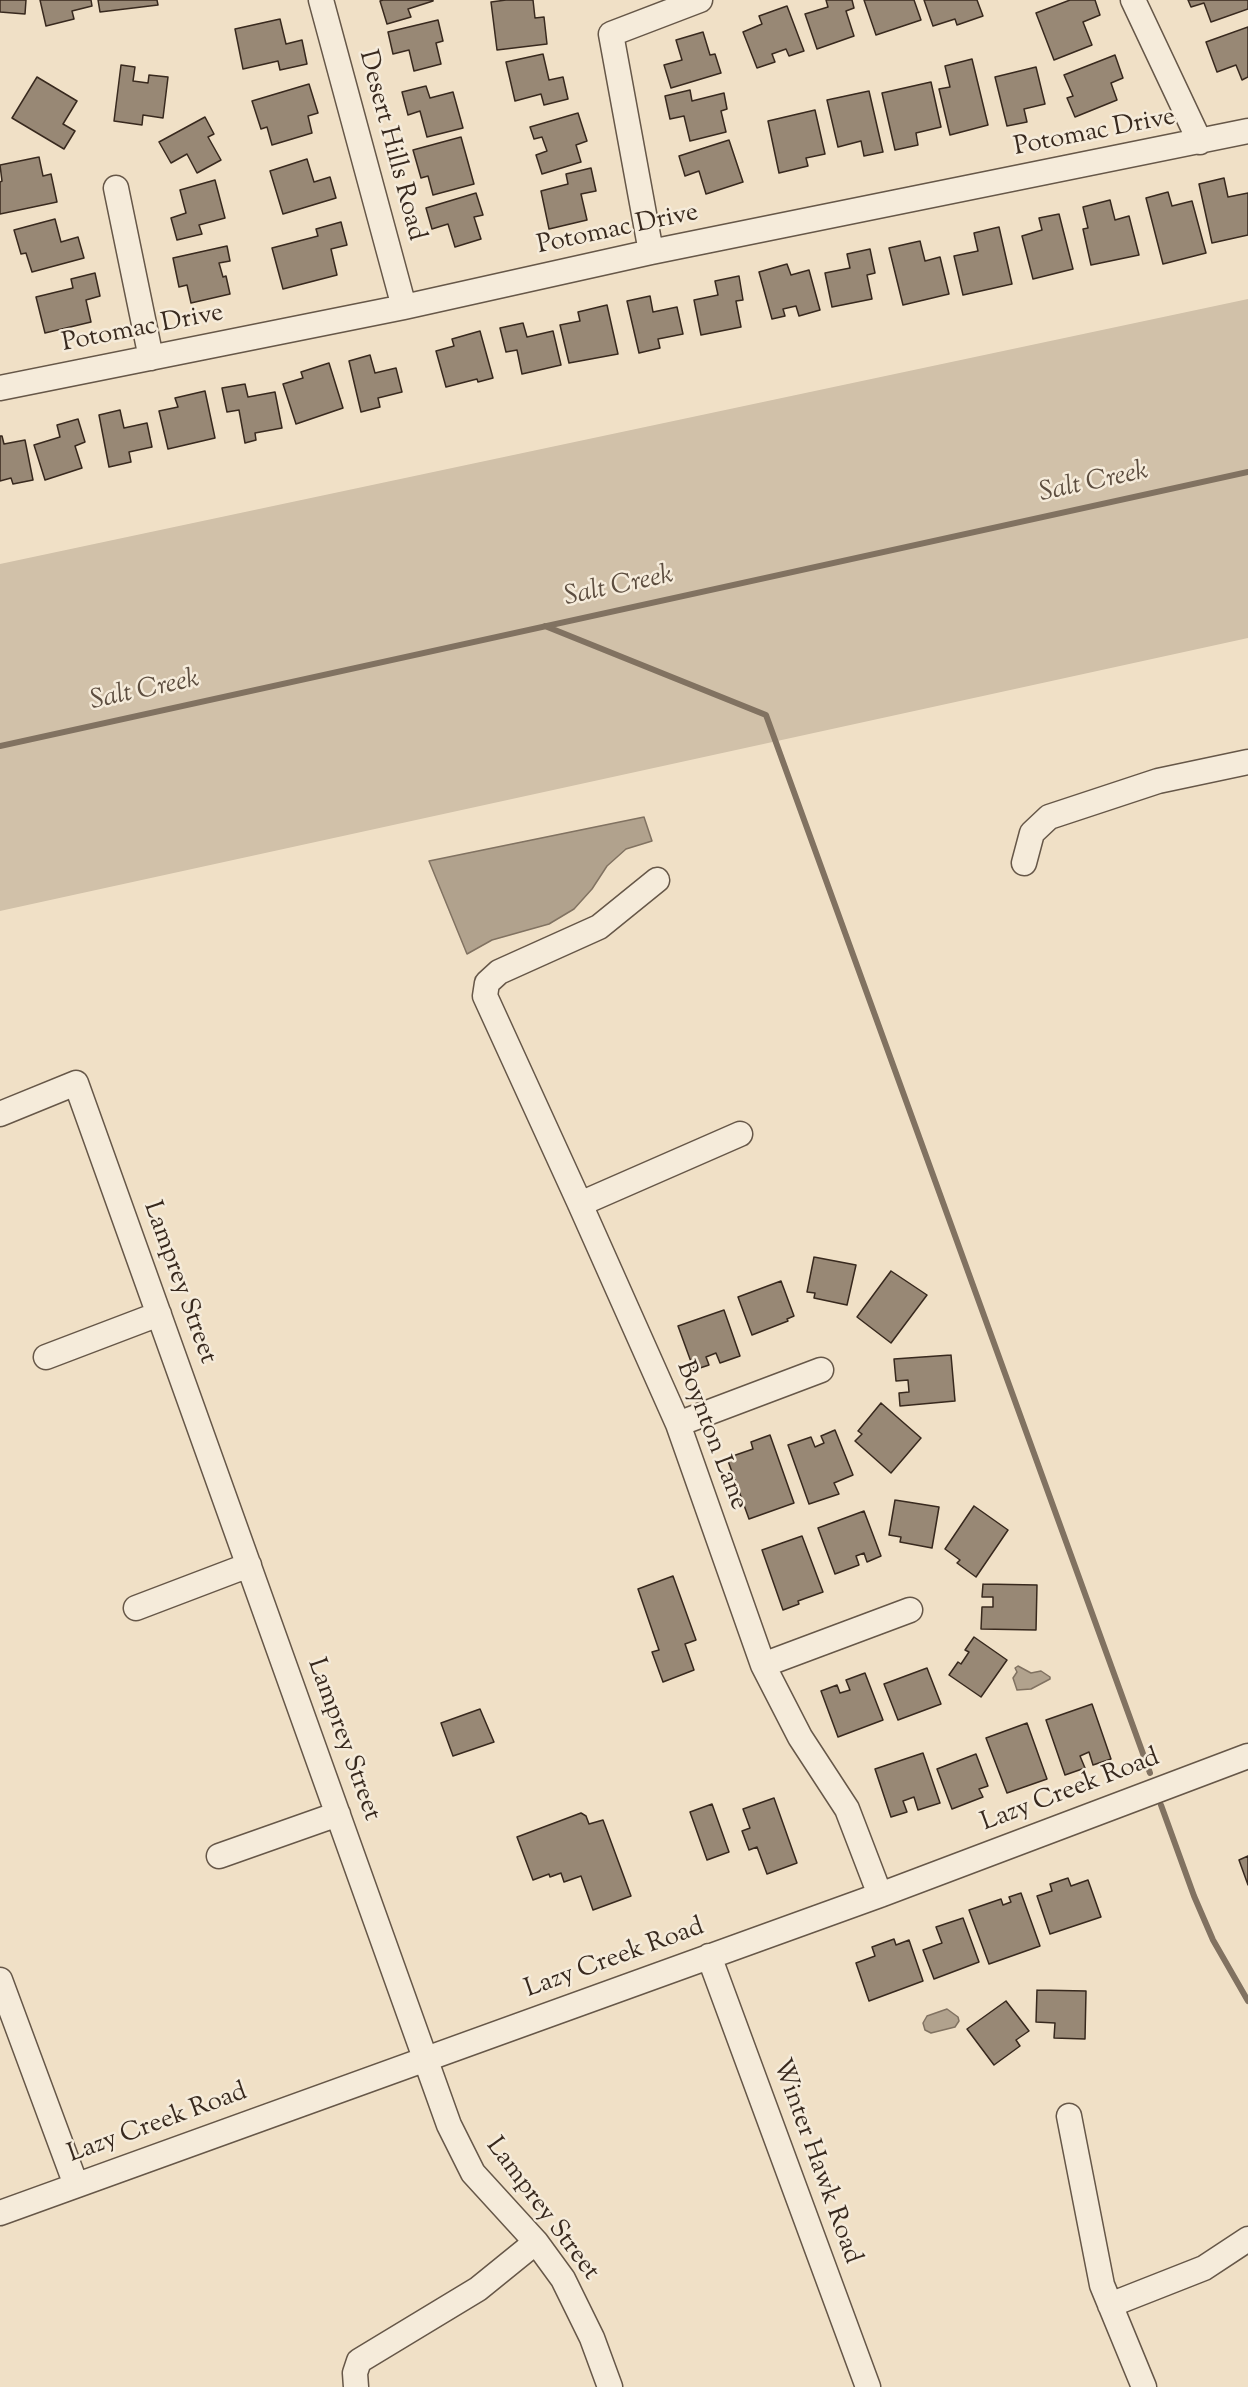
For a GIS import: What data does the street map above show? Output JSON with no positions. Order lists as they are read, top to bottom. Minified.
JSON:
{"streets":{"street":["Potomac Drive","Desert Hills Road","Lamprey Street","Boynton Lane","Lazy Creek Road","Winter Hawk Road"]},"crossings":[["Potomac Drive","Desert Hills Road"],["Lamprey Street","Lazy Creek Road"],["Boynton Lane","Lazy Creek Road"],["Lazy Creek Road","Winter Hawk Road"]],"water":["Salt Creek"]}
